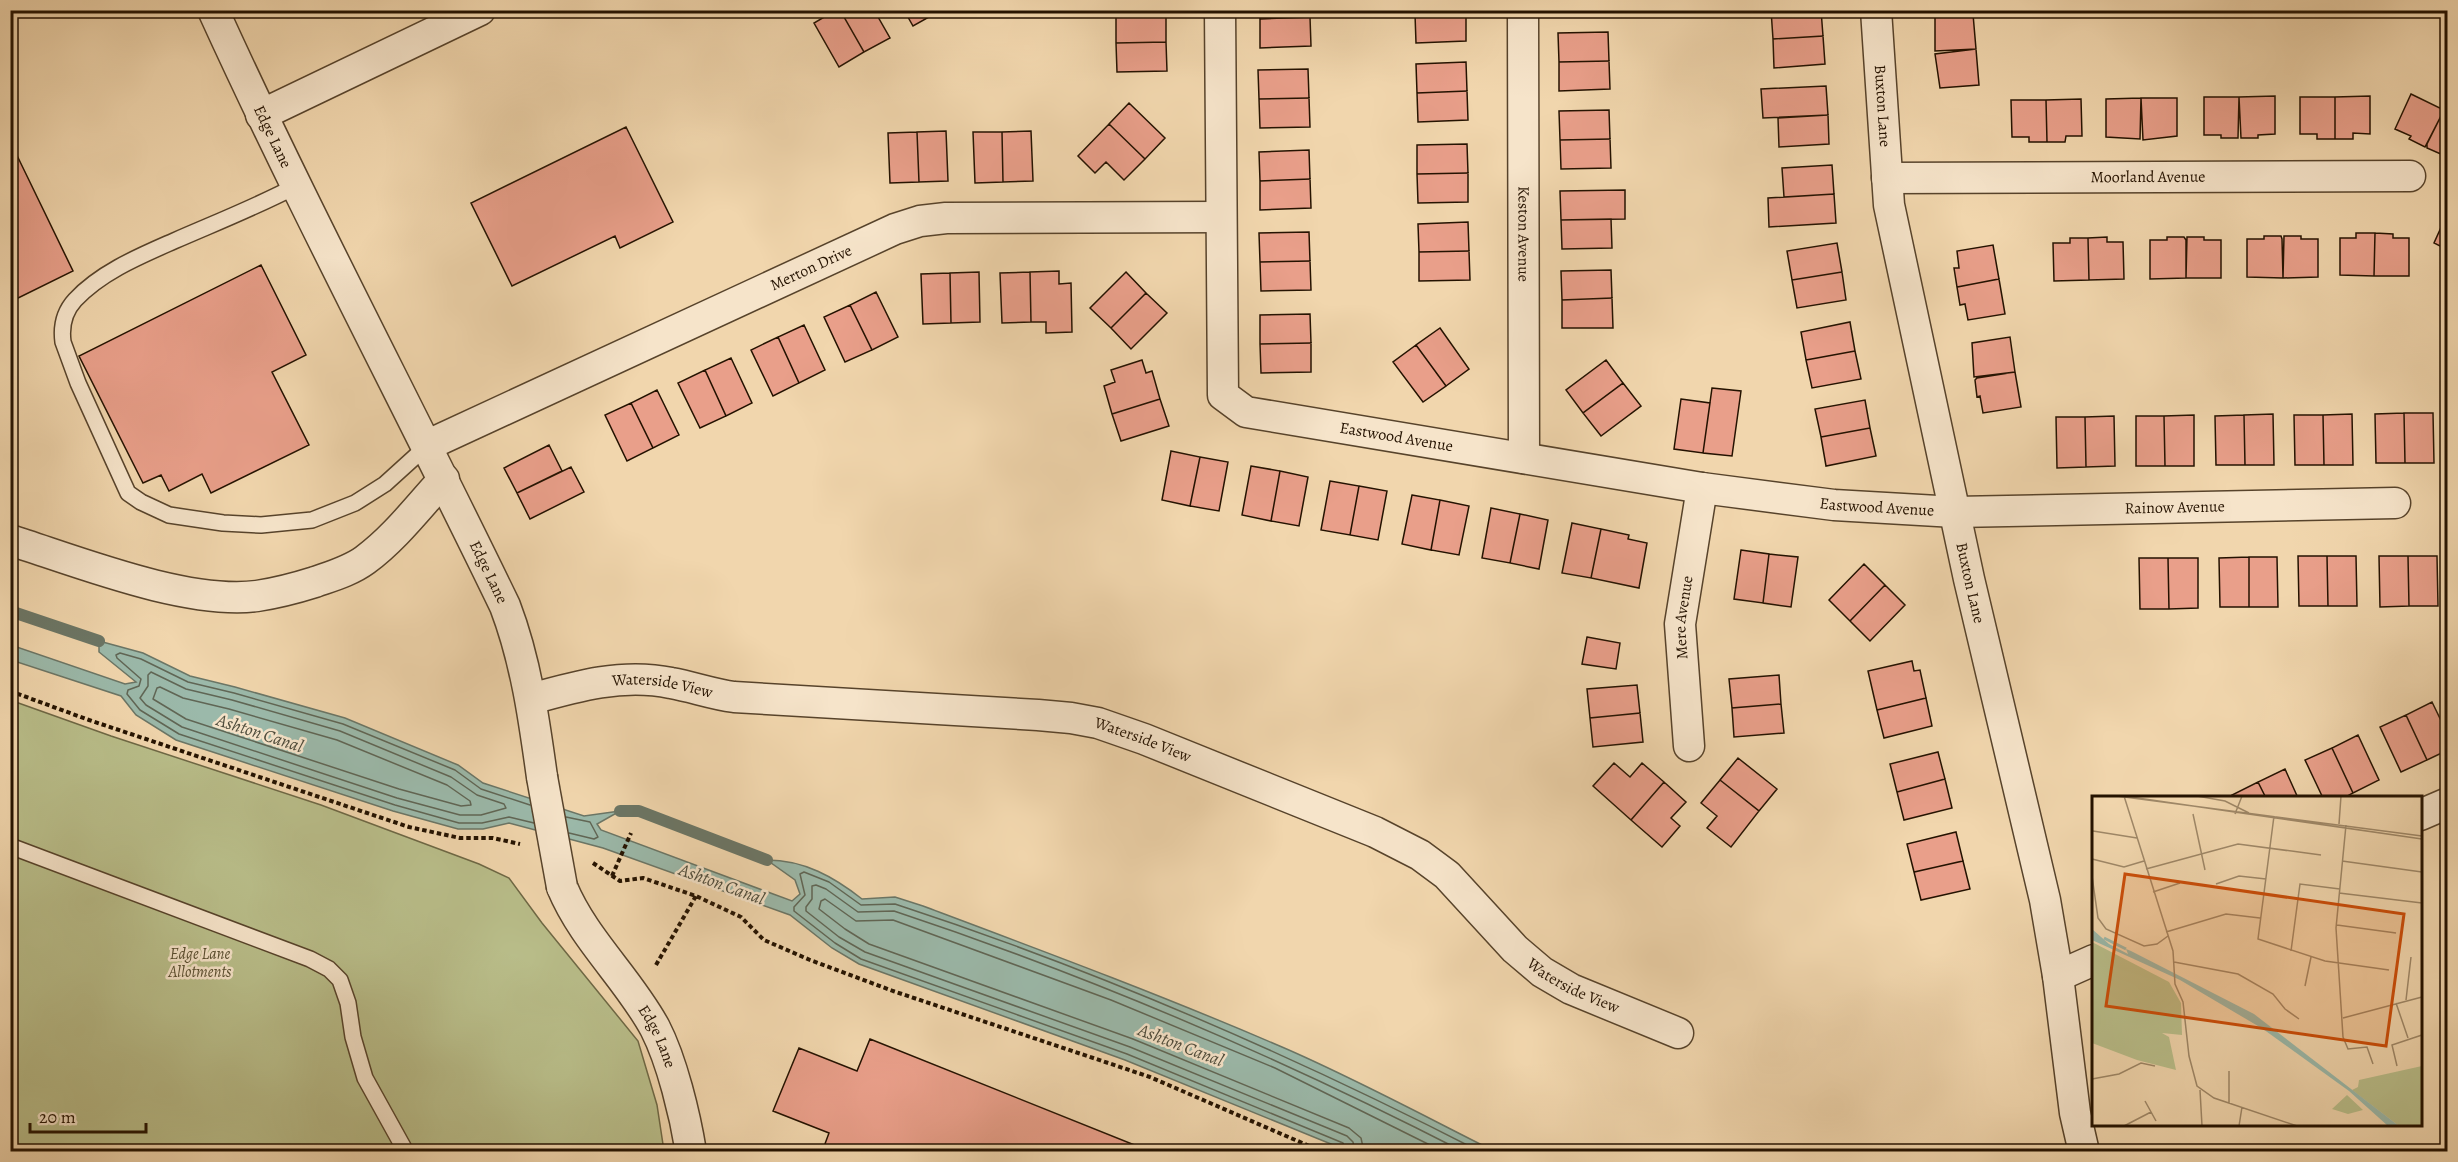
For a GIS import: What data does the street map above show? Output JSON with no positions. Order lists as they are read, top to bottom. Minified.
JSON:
{"streets":{"street":["Buxton Lane","Edge Lane","Moorland Avenue","Keston Avenue","Merton Drive","Eastwood Avenue","Rainow Avenue","Mere Avenue","Waterside View"]},"crossings":[["Buxton Lane","Moorland Avenue"],["Buxton Lane","Eastwood Avenue"],["Buxton Lane","Rainow Avenue"],["Edge Lane","Merton Drive"],["Edge Lane","Waterside View"],["Keston Avenue","Eastwood Avenue"],["Merton Drive","Eastwood Avenue"],["Eastwood Avenue","Rainow Avenue"],["Eastwood Avenue","Mere Avenue"]],"water":["Ashton Canal"],"parks":["Edge Lane Allotments"],"scale_bar":"20 m"}
